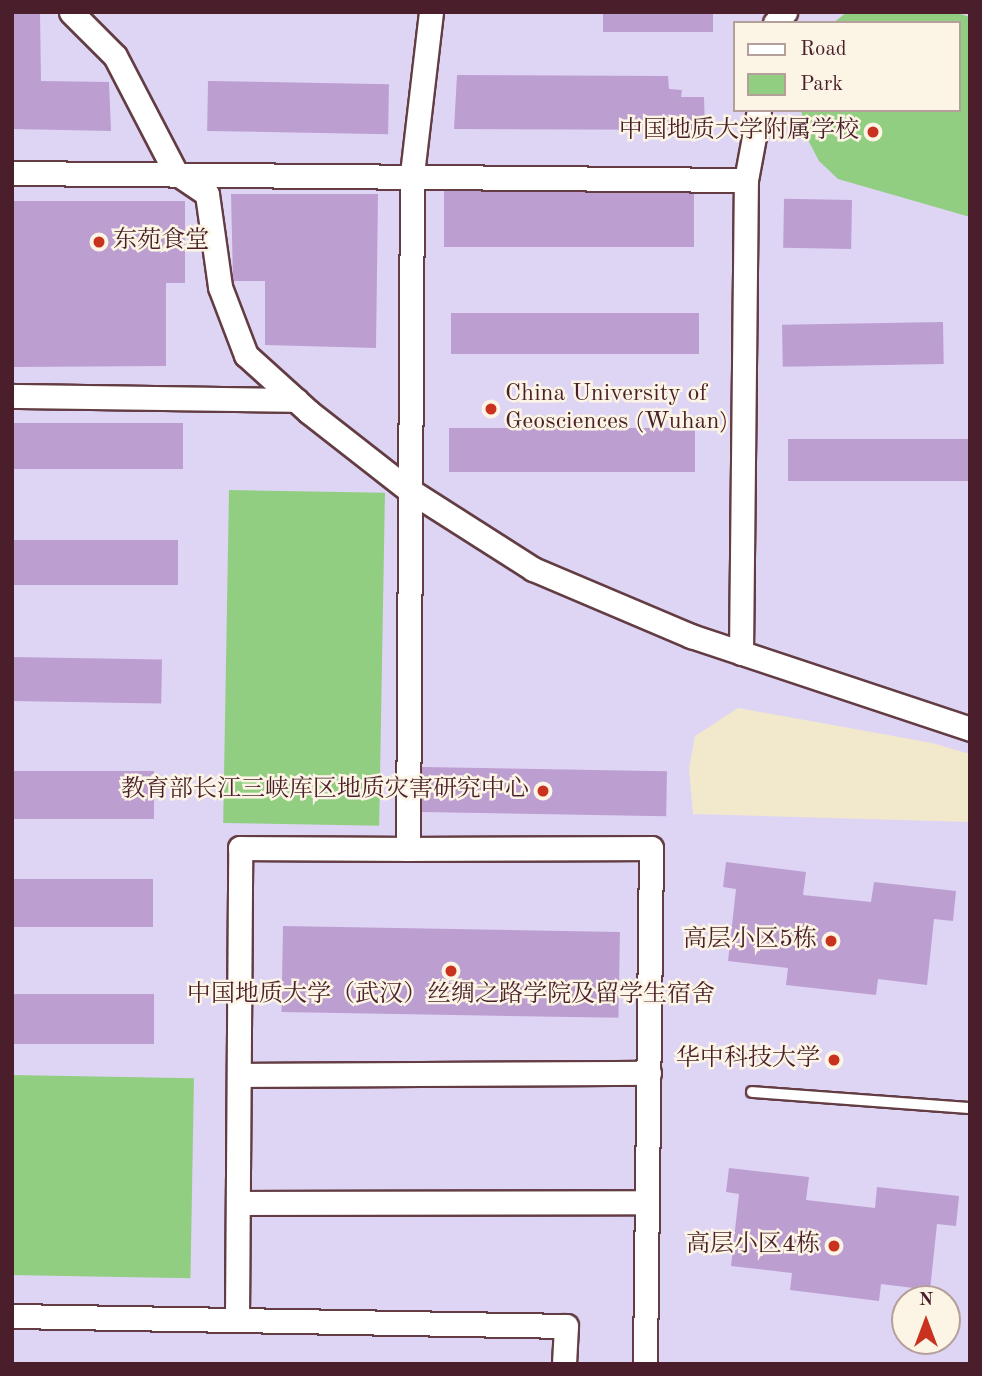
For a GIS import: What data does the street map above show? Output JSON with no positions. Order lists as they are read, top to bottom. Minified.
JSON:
{"places":["中国地质大学附属学校","东苑食堂","China University of Geosciences (Wuhan)","教育部长江三峡库区地质灾害研究中心","高层小区5栋","中国地质大学（武汉）丝绸之路学院及留学生宿舍","华中科技大学","高层小区4栋"],"legend":["Road","Park"],"north":"top"}
